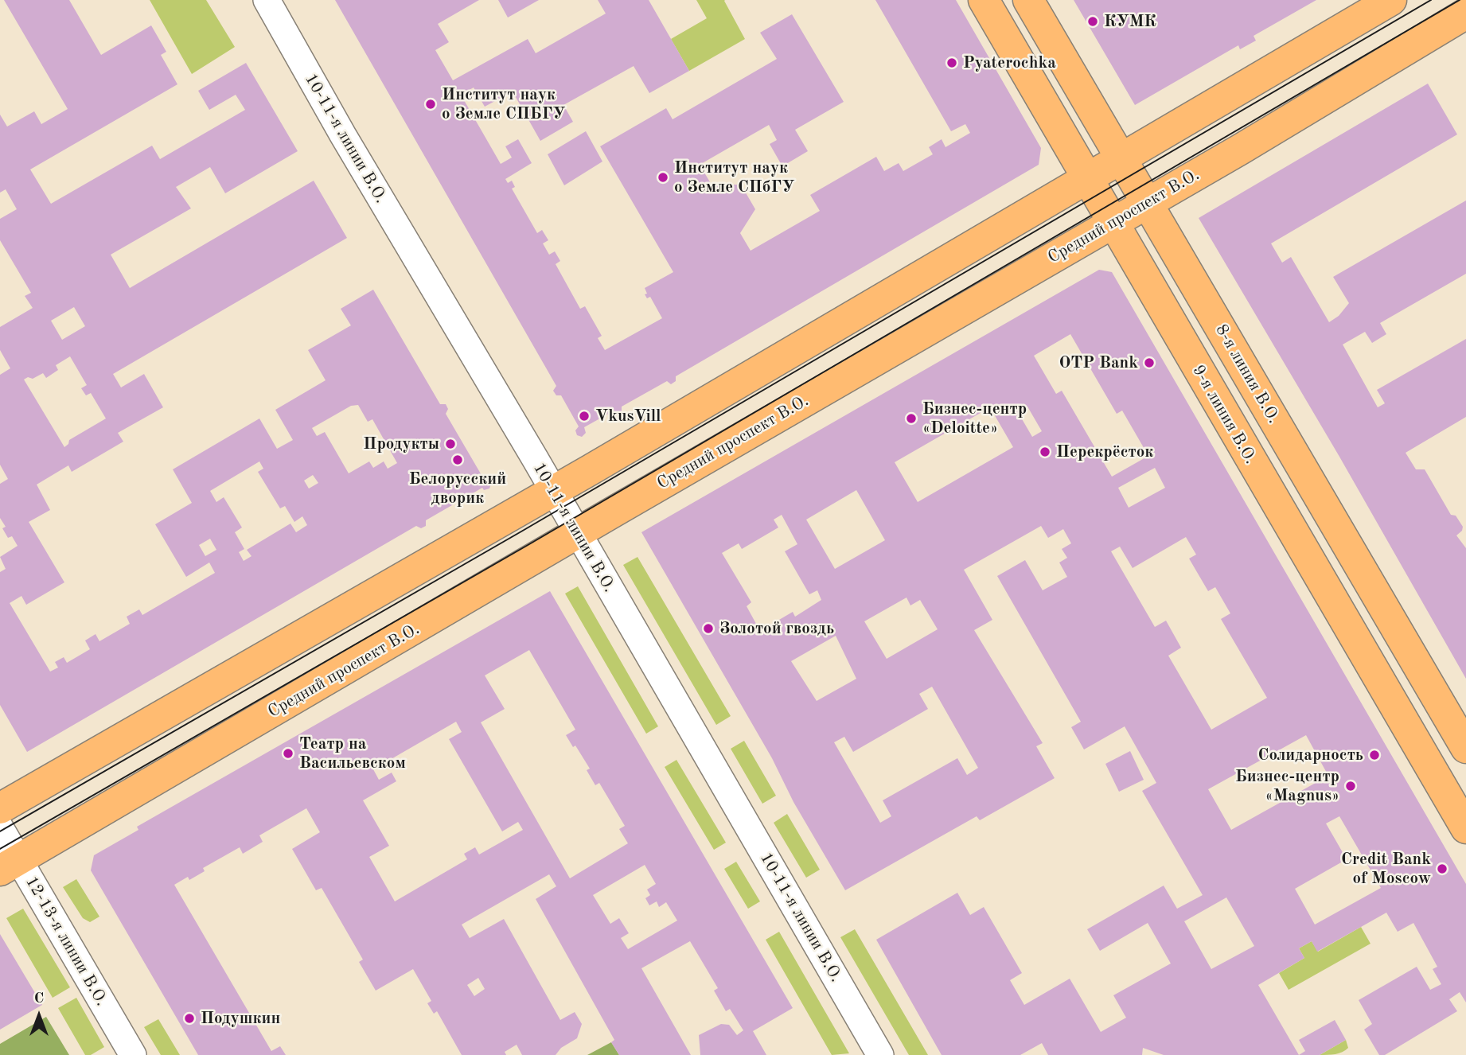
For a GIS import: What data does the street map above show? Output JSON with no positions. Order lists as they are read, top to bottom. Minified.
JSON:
{"streets":{"main road":["Средний проспект В.О.","8-я линия В.О.","9-я линия В.О."],"street":["10-11-я линии В.О.","12-13-я линии В.О."]},"crossings":[["10-11-я линии В.О.","Средний проспект В.О."],["Средний проспект В.О.","8-я линия В.О."],["Средний проспект В.О.","9-я линия В.О."],["Средний проспект В.О.","12-13-я линии В.О."]],"places":["КУМК","Pyaterochka","Институт наук о Земле СПБГУ","Институт наук о Земле СПбГУ","OTP Bank","VkusVill","Бизнес-центр «Deloitte»","Продукты","Перекрёсток","Белорусский дворик","Золотой гвоздь","Театр на Васильевском","Солидарность","Бизнес-центр «Magnus»","Credit Bank of Moscow","Подушкин"],"north":"top"}
